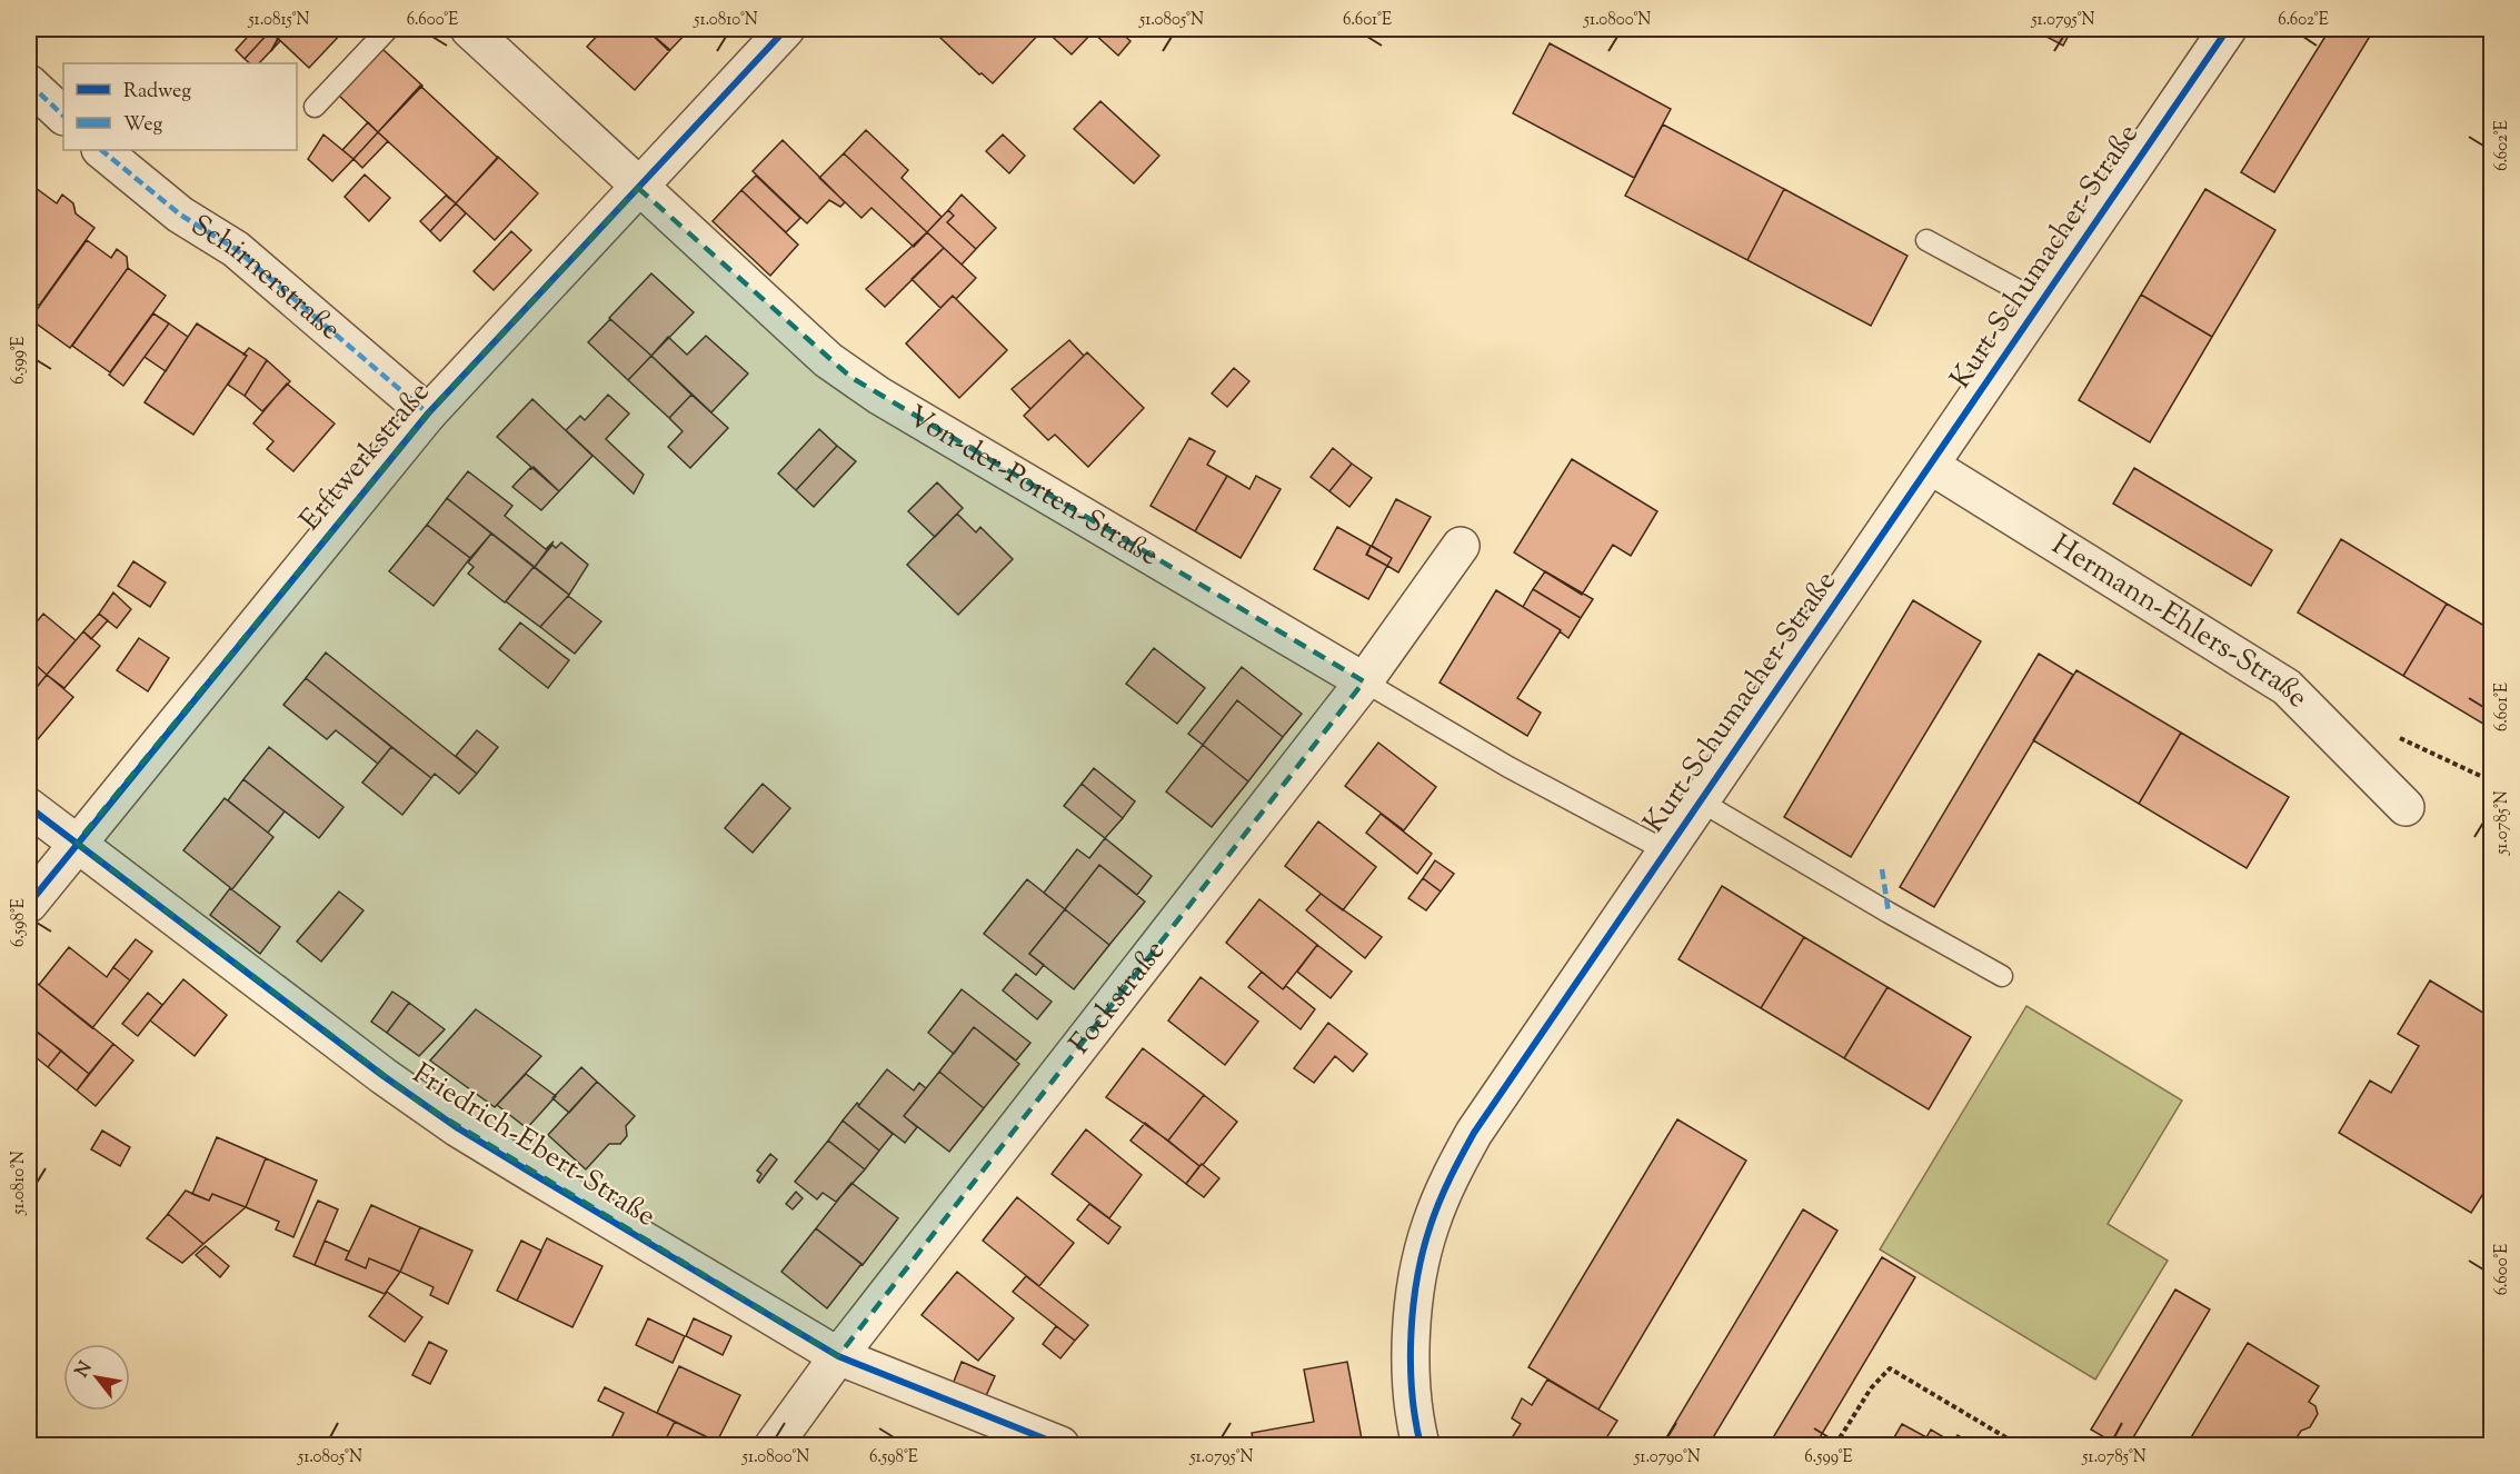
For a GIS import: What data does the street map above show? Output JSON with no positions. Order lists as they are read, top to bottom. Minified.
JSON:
{"streets":{"street":["Kurt-Schumacher-Straße","Schirnerstraße","Erftwerkstraße","Von-der-Porten-Straße","Hermann-Ehlers-Straße","Fockstraße","Friedrich-Ebert-Straße"]},"crossings":[["Kurt-Schumacher-Straße","Von-der-Porten-Straße"],["Kurt-Schumacher-Straße","Hermann-Ehlers-Straße"],["Schirnerstraße","Erftwerkstraße"],["Erftwerkstraße","Von-der-Porten-Straße"],["Erftwerkstraße","Friedrich-Ebert-Straße"],["Von-der-Porten-Straße","Fockstraße"],["Fockstraße","Friedrich-Ebert-Straße"]],"legend":["Radweg","Weg"],"north":"top left","coordinates":["51.0815°N","6.600°E","51.0810°N","51.0805°N","6.601°E","51.0800°N","51.0795°N","6.602°E","6.599°E","51.0785°N","6.598°E","51.0790°N"]}
